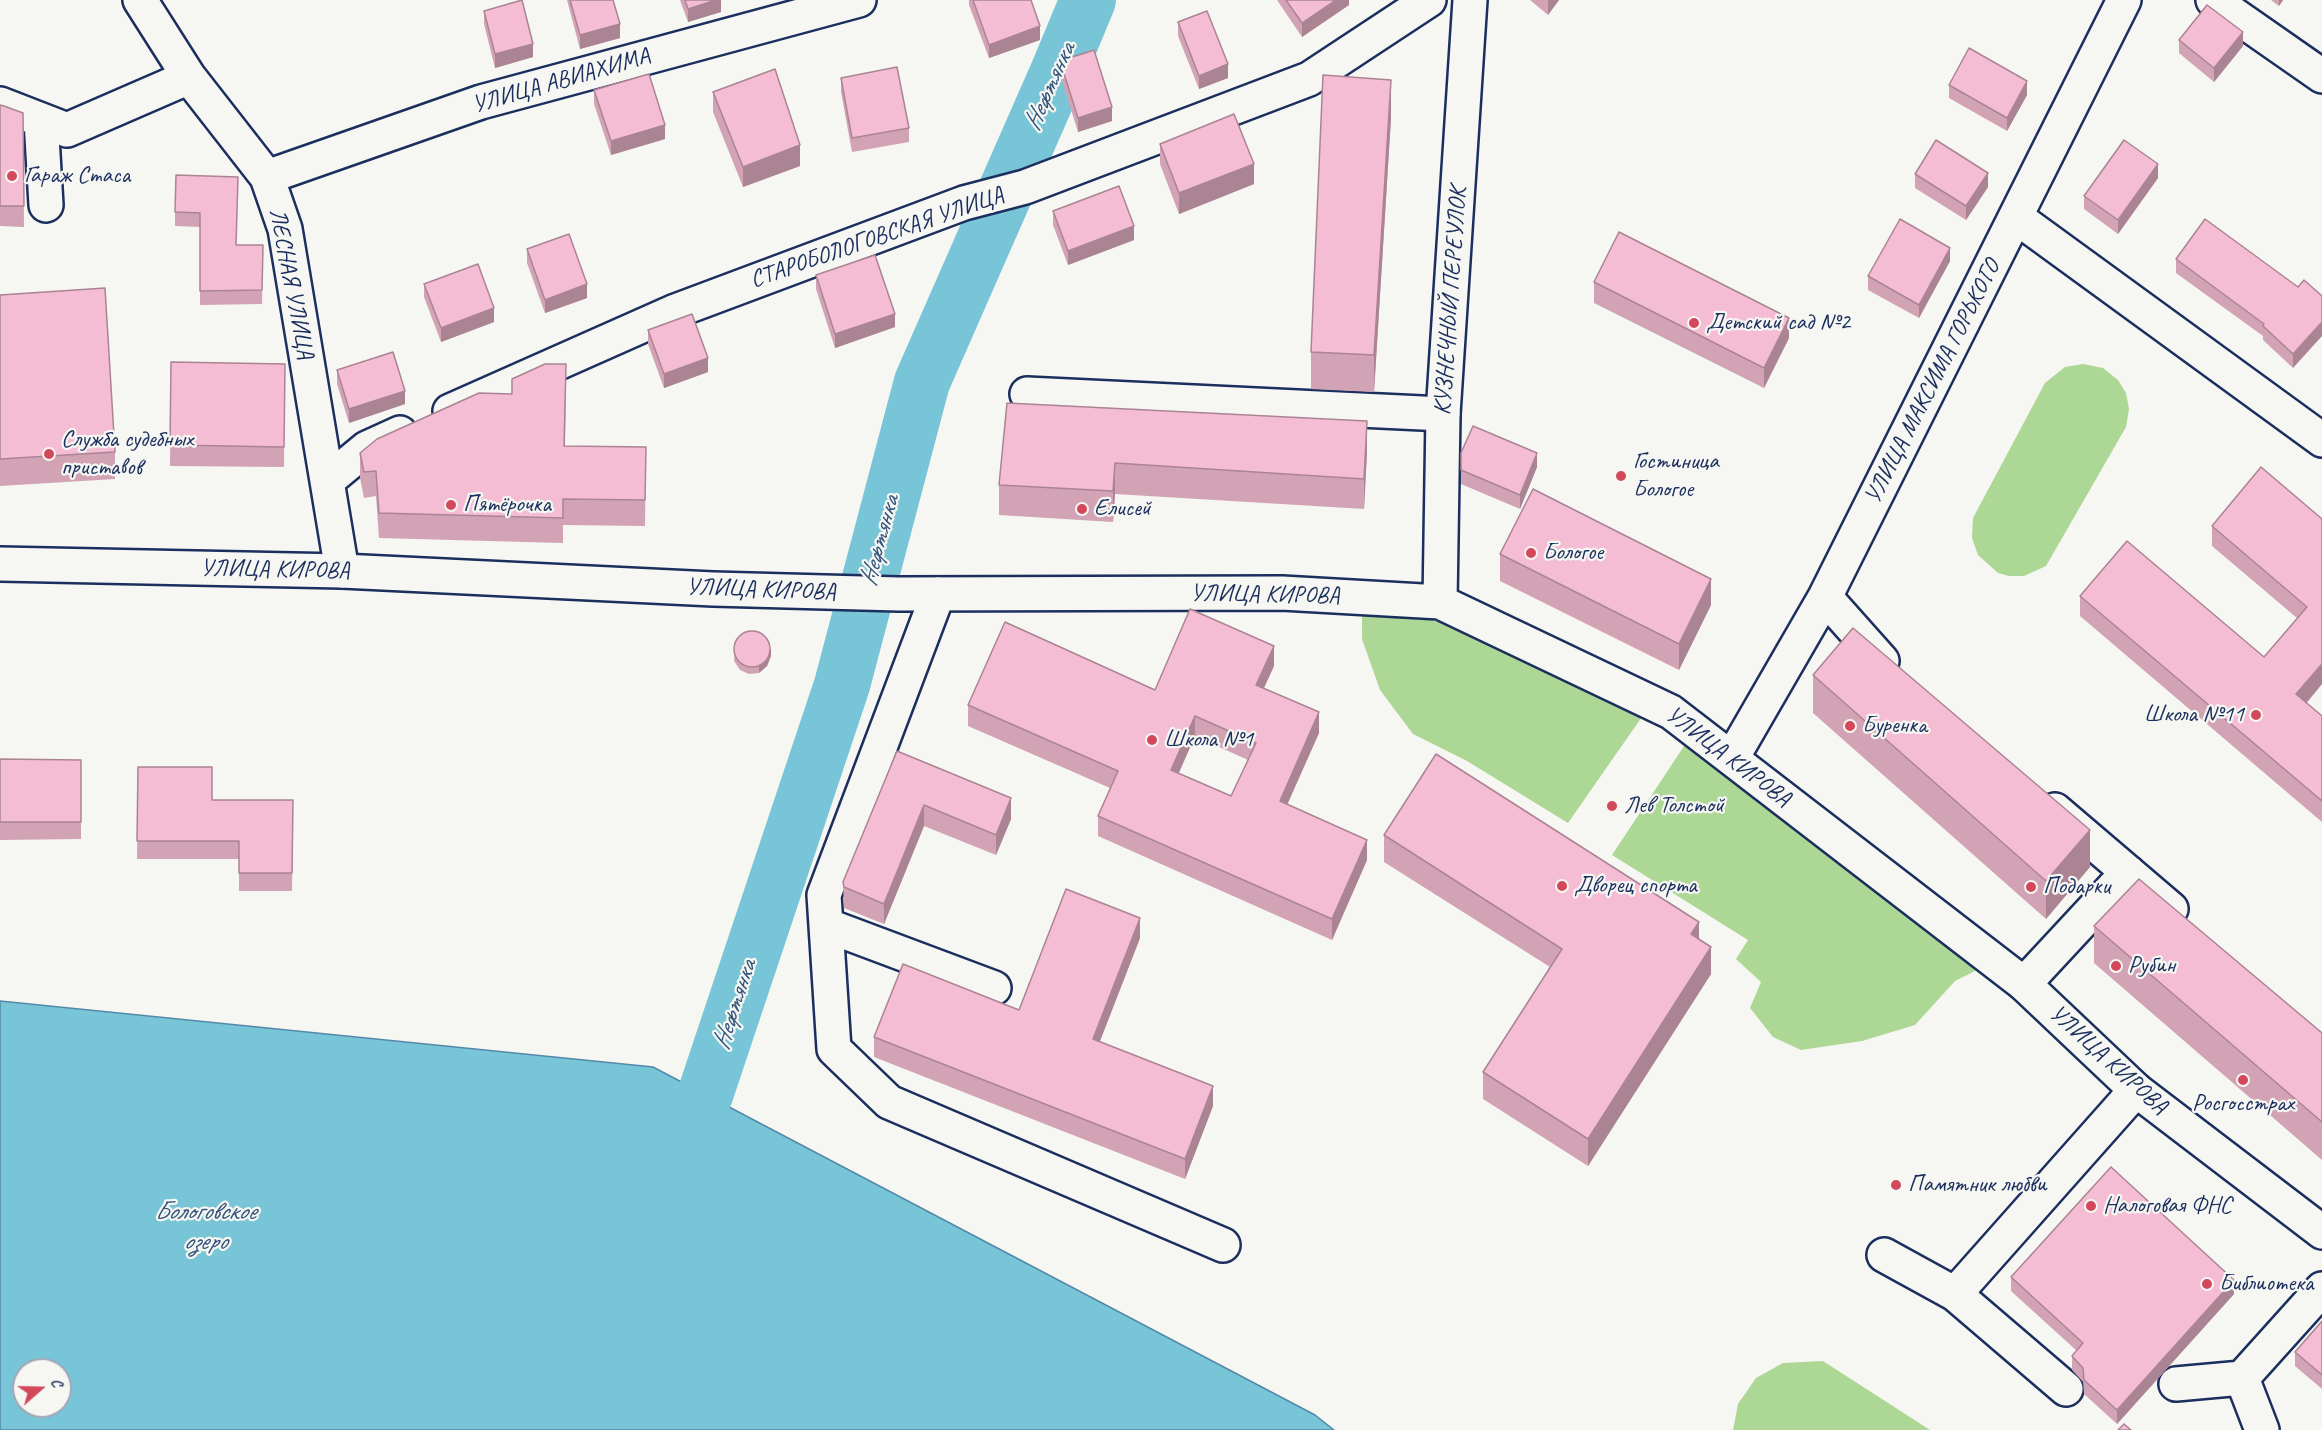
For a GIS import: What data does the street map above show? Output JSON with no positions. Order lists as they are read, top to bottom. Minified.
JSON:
{"streets":{"street":["УЛИЦА АВИАХИМА","СТАРОБОЛОГОВСКАЯ УЛИЦА","ЛЕСНАЯ УЛИЦА","КУЗНЕЧНЫЙ ПЕРЕУЛОК","УЛИЦА МАКСИМА ГОРЬКОГО","УЛИЦА КИРОВА"]},"crossings":[["УЛИЦА АВИАХИМА","ЛЕСНАЯ УЛИЦА"],["СТАРОБОЛОГОВСКАЯ УЛИЦА","ЛЕСНАЯ УЛИЦА"],["ЛЕСНАЯ УЛИЦА","УЛИЦА КИРОВА"],["КУЗНЕЧНЫЙ ПЕРЕУЛОК","УЛИЦА КИРОВА"],["УЛИЦА МАКСИМА ГОРЬКОГО","УЛИЦА КИРОВА"]],"water":["Нефтянка","Бологовское озеро"],"places":["Гараж Стаса","Детский сад №2","Служба судебных приставов","Гостиница Бологое","Пятёрочка","Елисей","Бологое","Школа №11","Буренка","Школа №1","Лев Толстой","Дворец спорта","Подарки","Рубин","Росгосстрах","Памятник любви","Налоговая ФНС","Библиотека"],"north":"right"}
